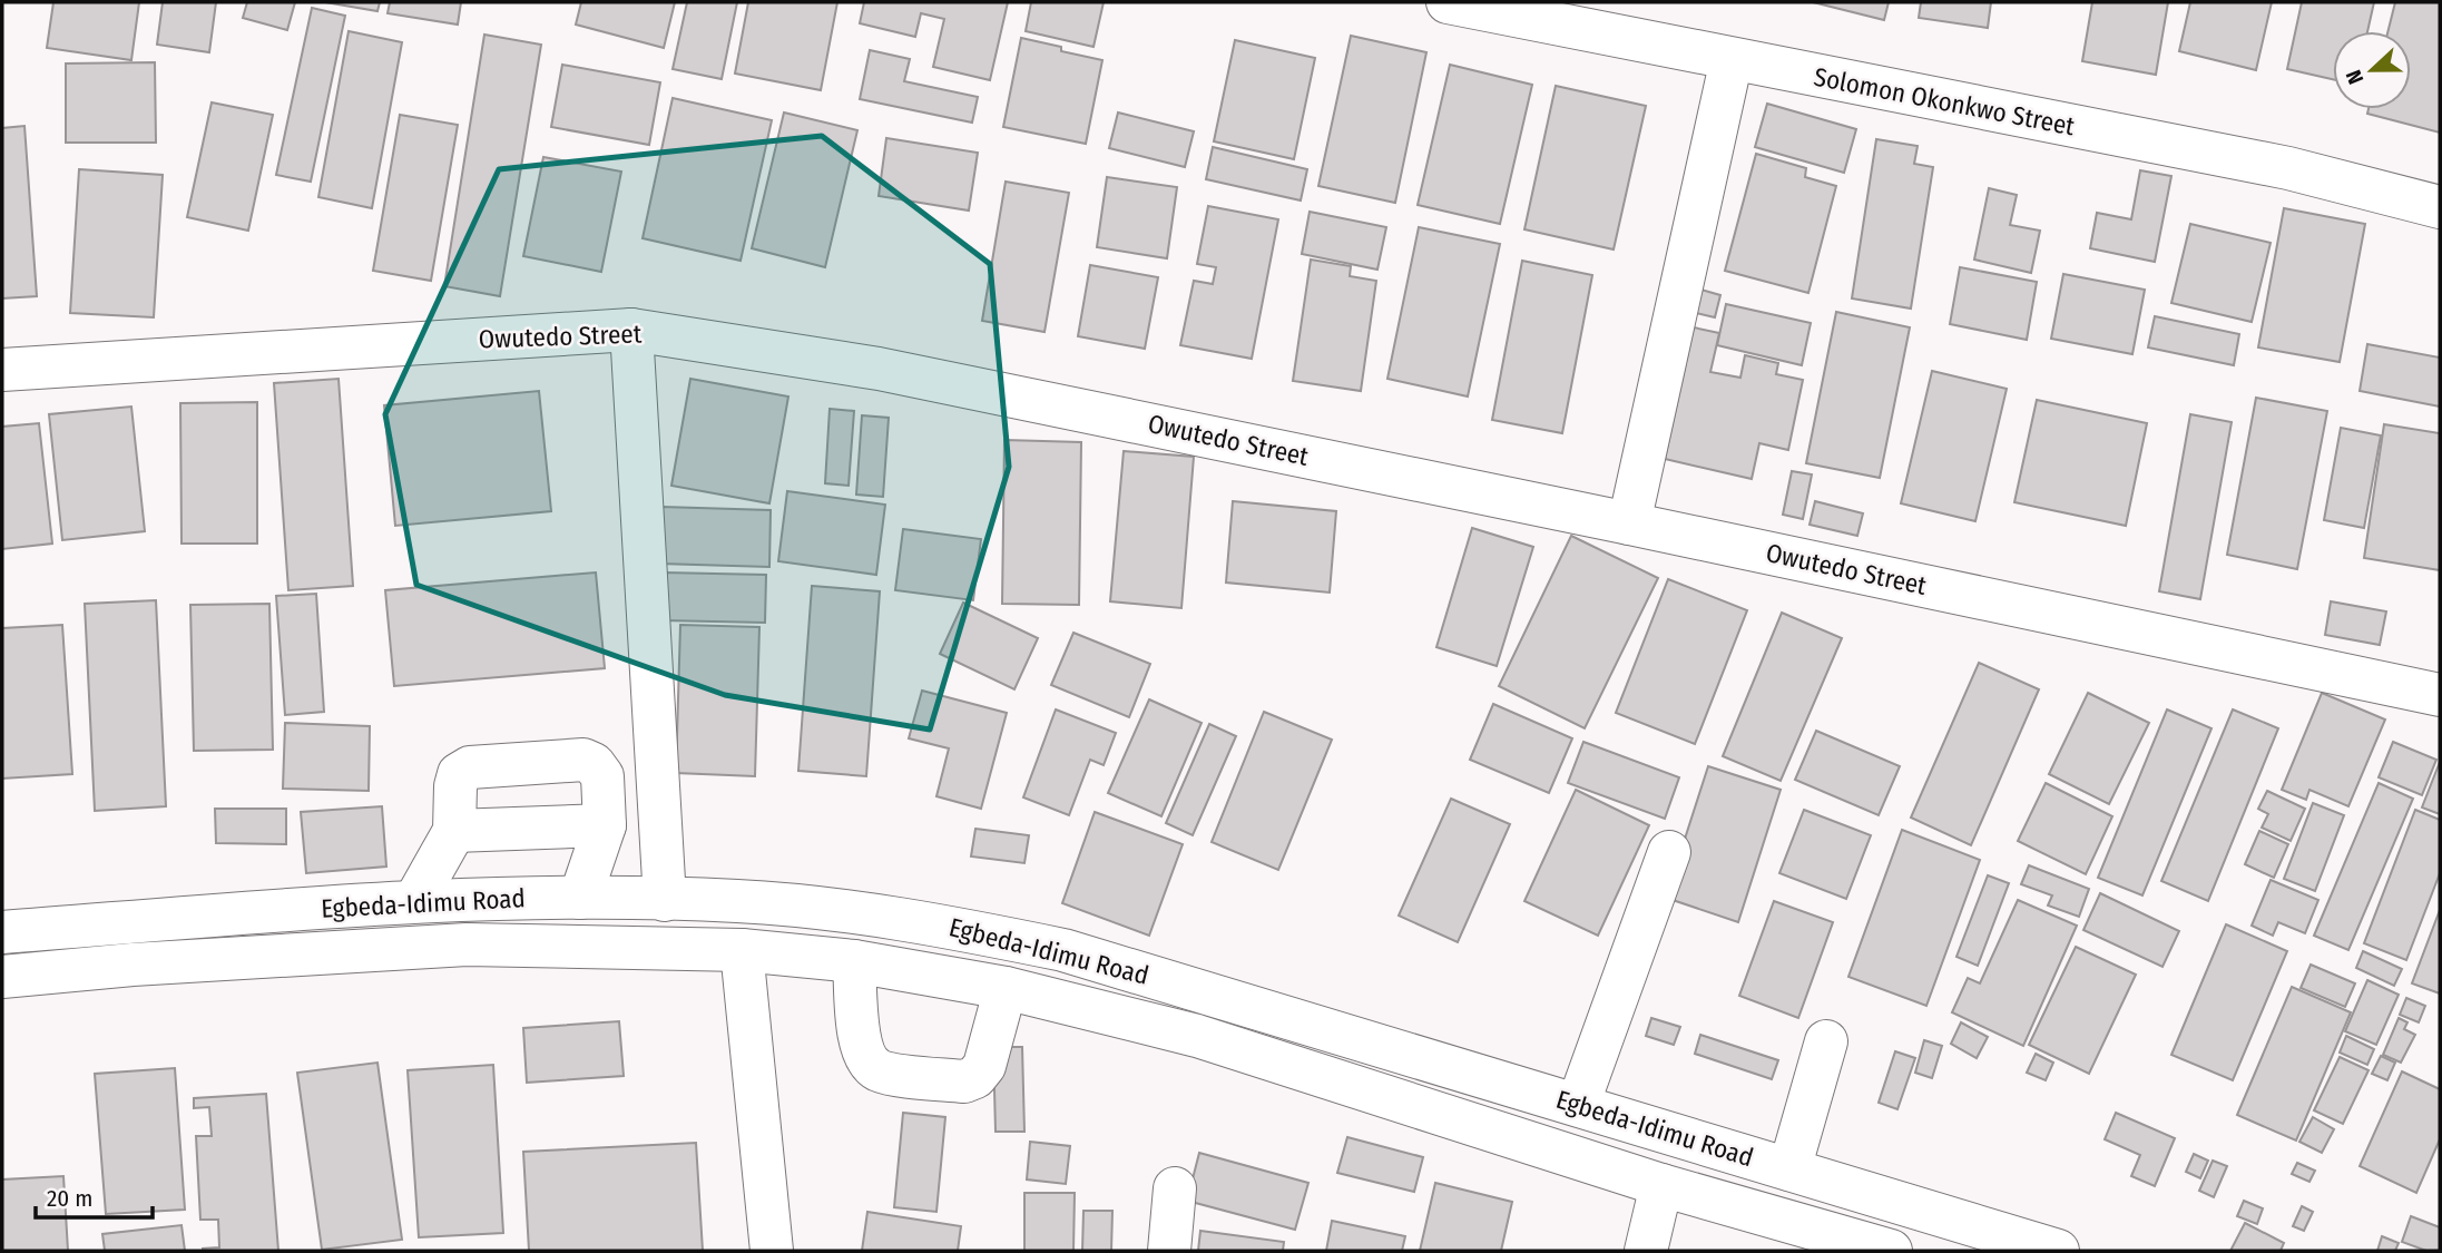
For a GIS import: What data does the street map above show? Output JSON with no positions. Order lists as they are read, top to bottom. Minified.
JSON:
{"streets":{"street":["Solomon Okonkwo Street","Owutedo Street","Egbeda-Idimu Road"]},"scale_bar":"20 m","north":"left"}
